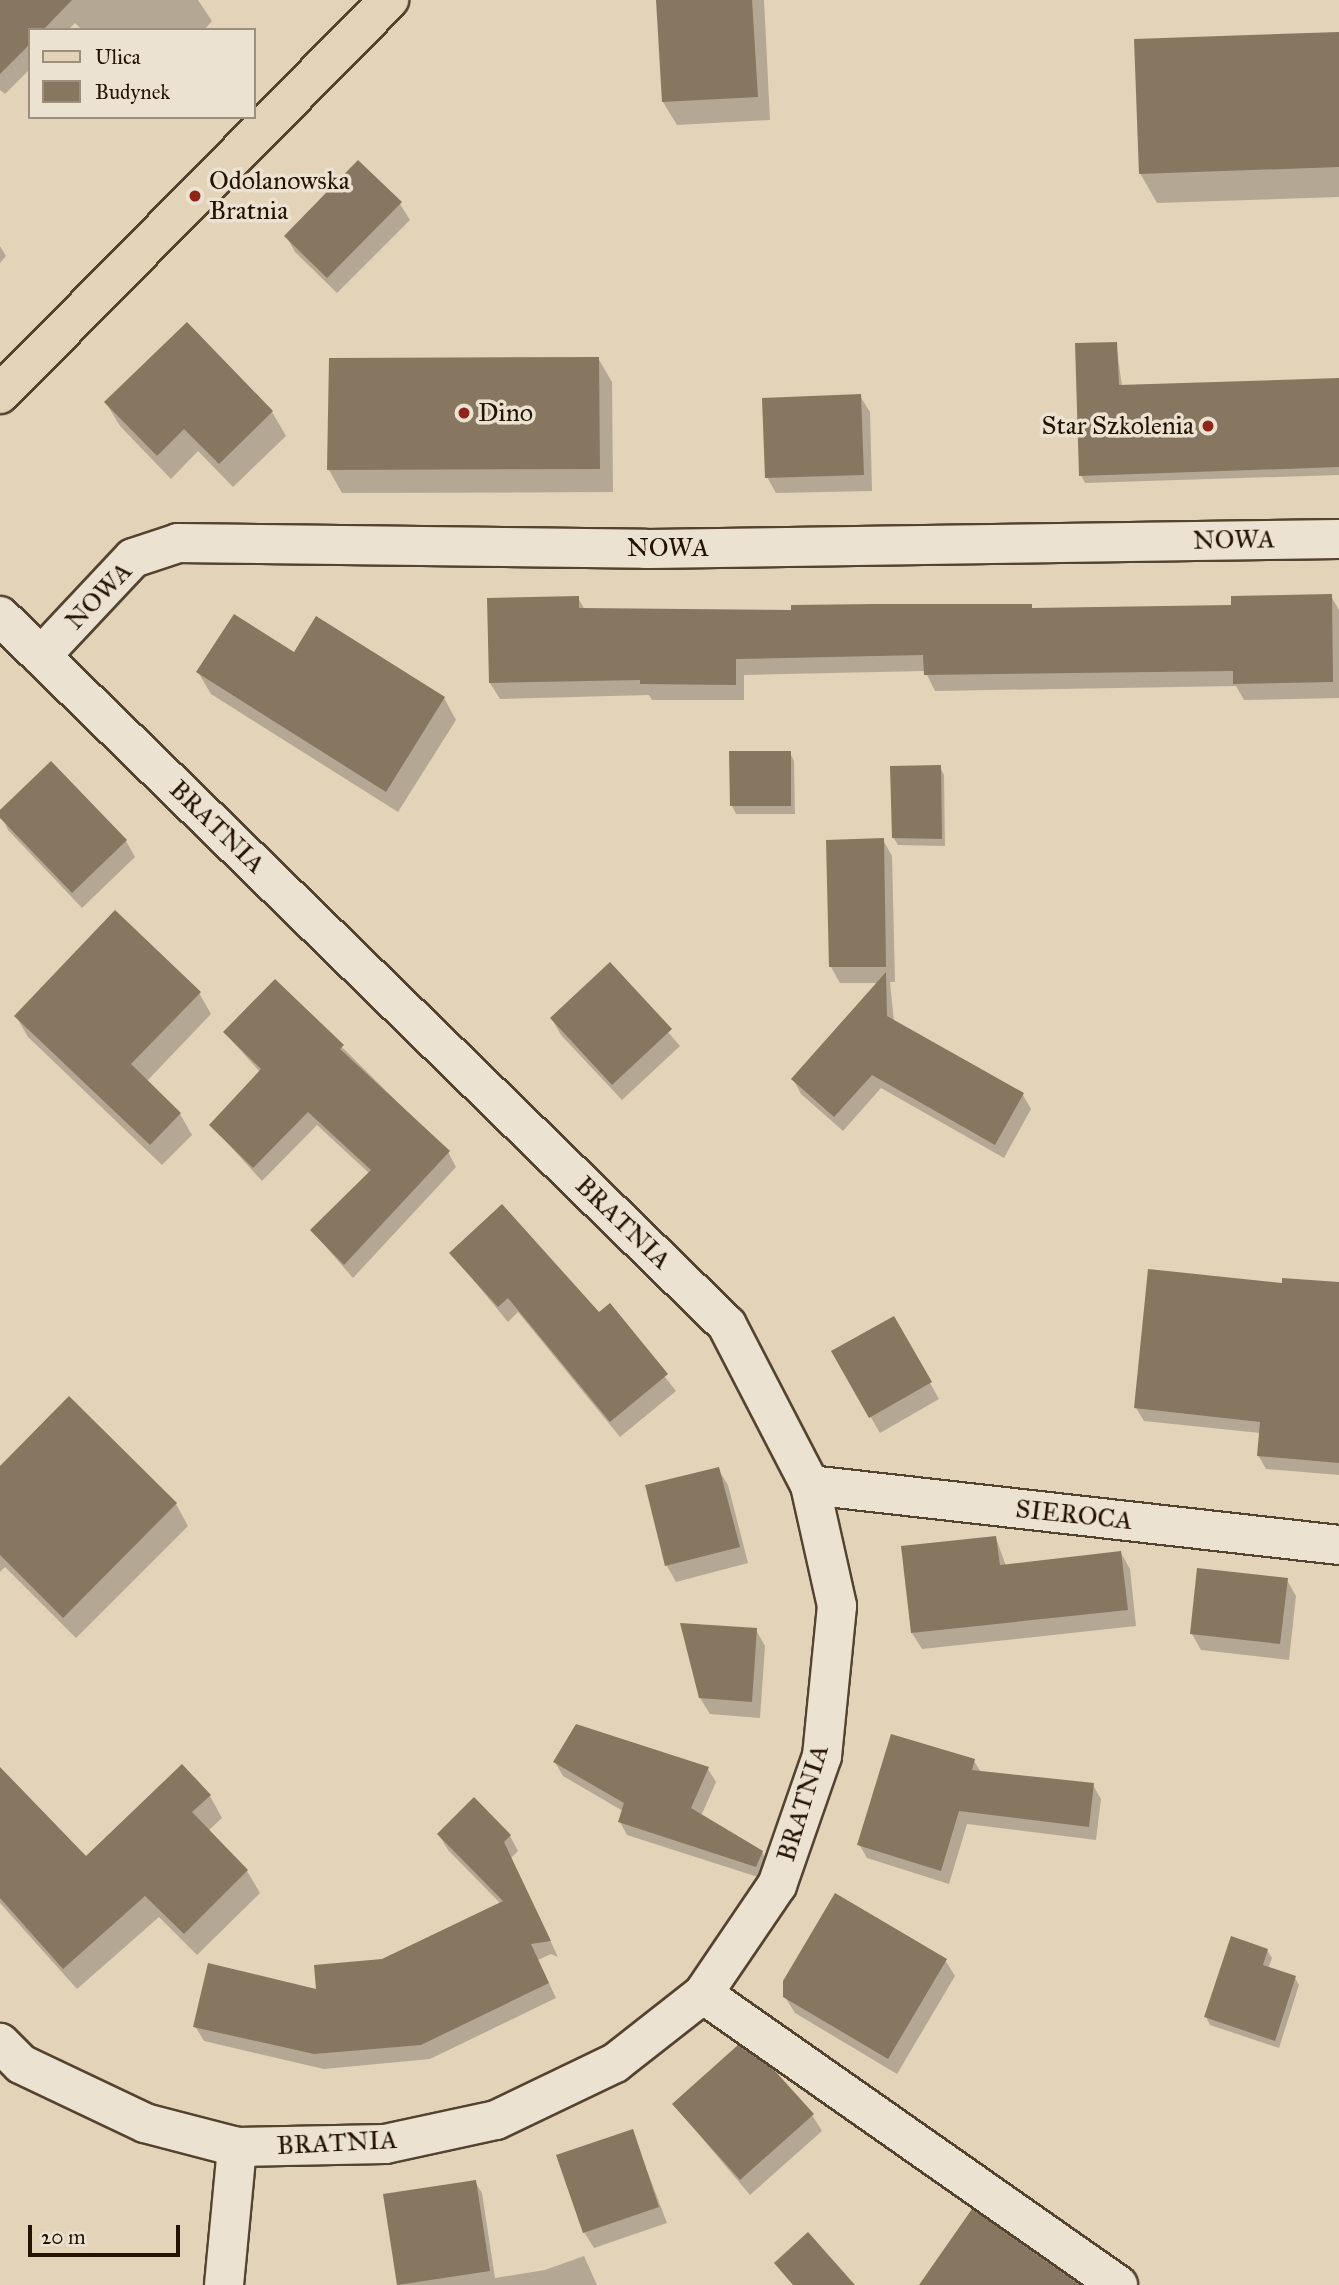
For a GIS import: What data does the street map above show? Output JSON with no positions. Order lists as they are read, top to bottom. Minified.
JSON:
{"streets":{"street":["NOWA","BRATNIA","SIEROCA"]},"crossings":[["NOWA","BRATNIA"],["BRATNIA","SIEROCA"]],"places":["Odolanowska Bratnia","Dino","Star Szkolenia"],"legend":["Ulica","Budynek"],"scale_bar":"20 m"}
